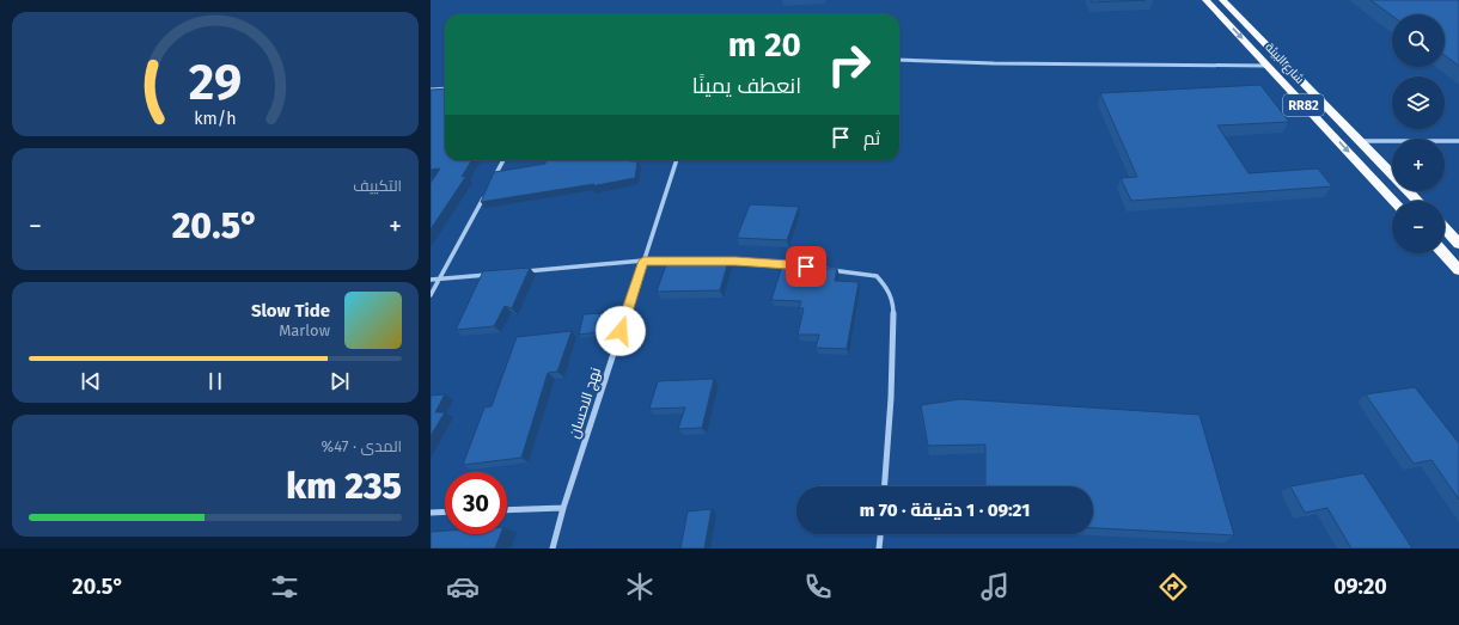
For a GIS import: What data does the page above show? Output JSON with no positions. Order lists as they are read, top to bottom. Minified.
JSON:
{"streets":{"highway":["شارع البيئة","RR82"],"street":["نهج الاحسان"]},"page":{"map_buttons":["+","−"],"turn":["20 m","انعطف يمينًا"],"then":"ثم","tile":["التكييف",["المدى · 47%","235 km"]],"heat":["−","20.5°","+"],"song":["Slow Tide","Marlow"],"limit":"30","trip":"09:21 · 1 دقيقة · 70 m","tabs":["09:20","20.5°"],"gauge":["29","km/h"]}}
